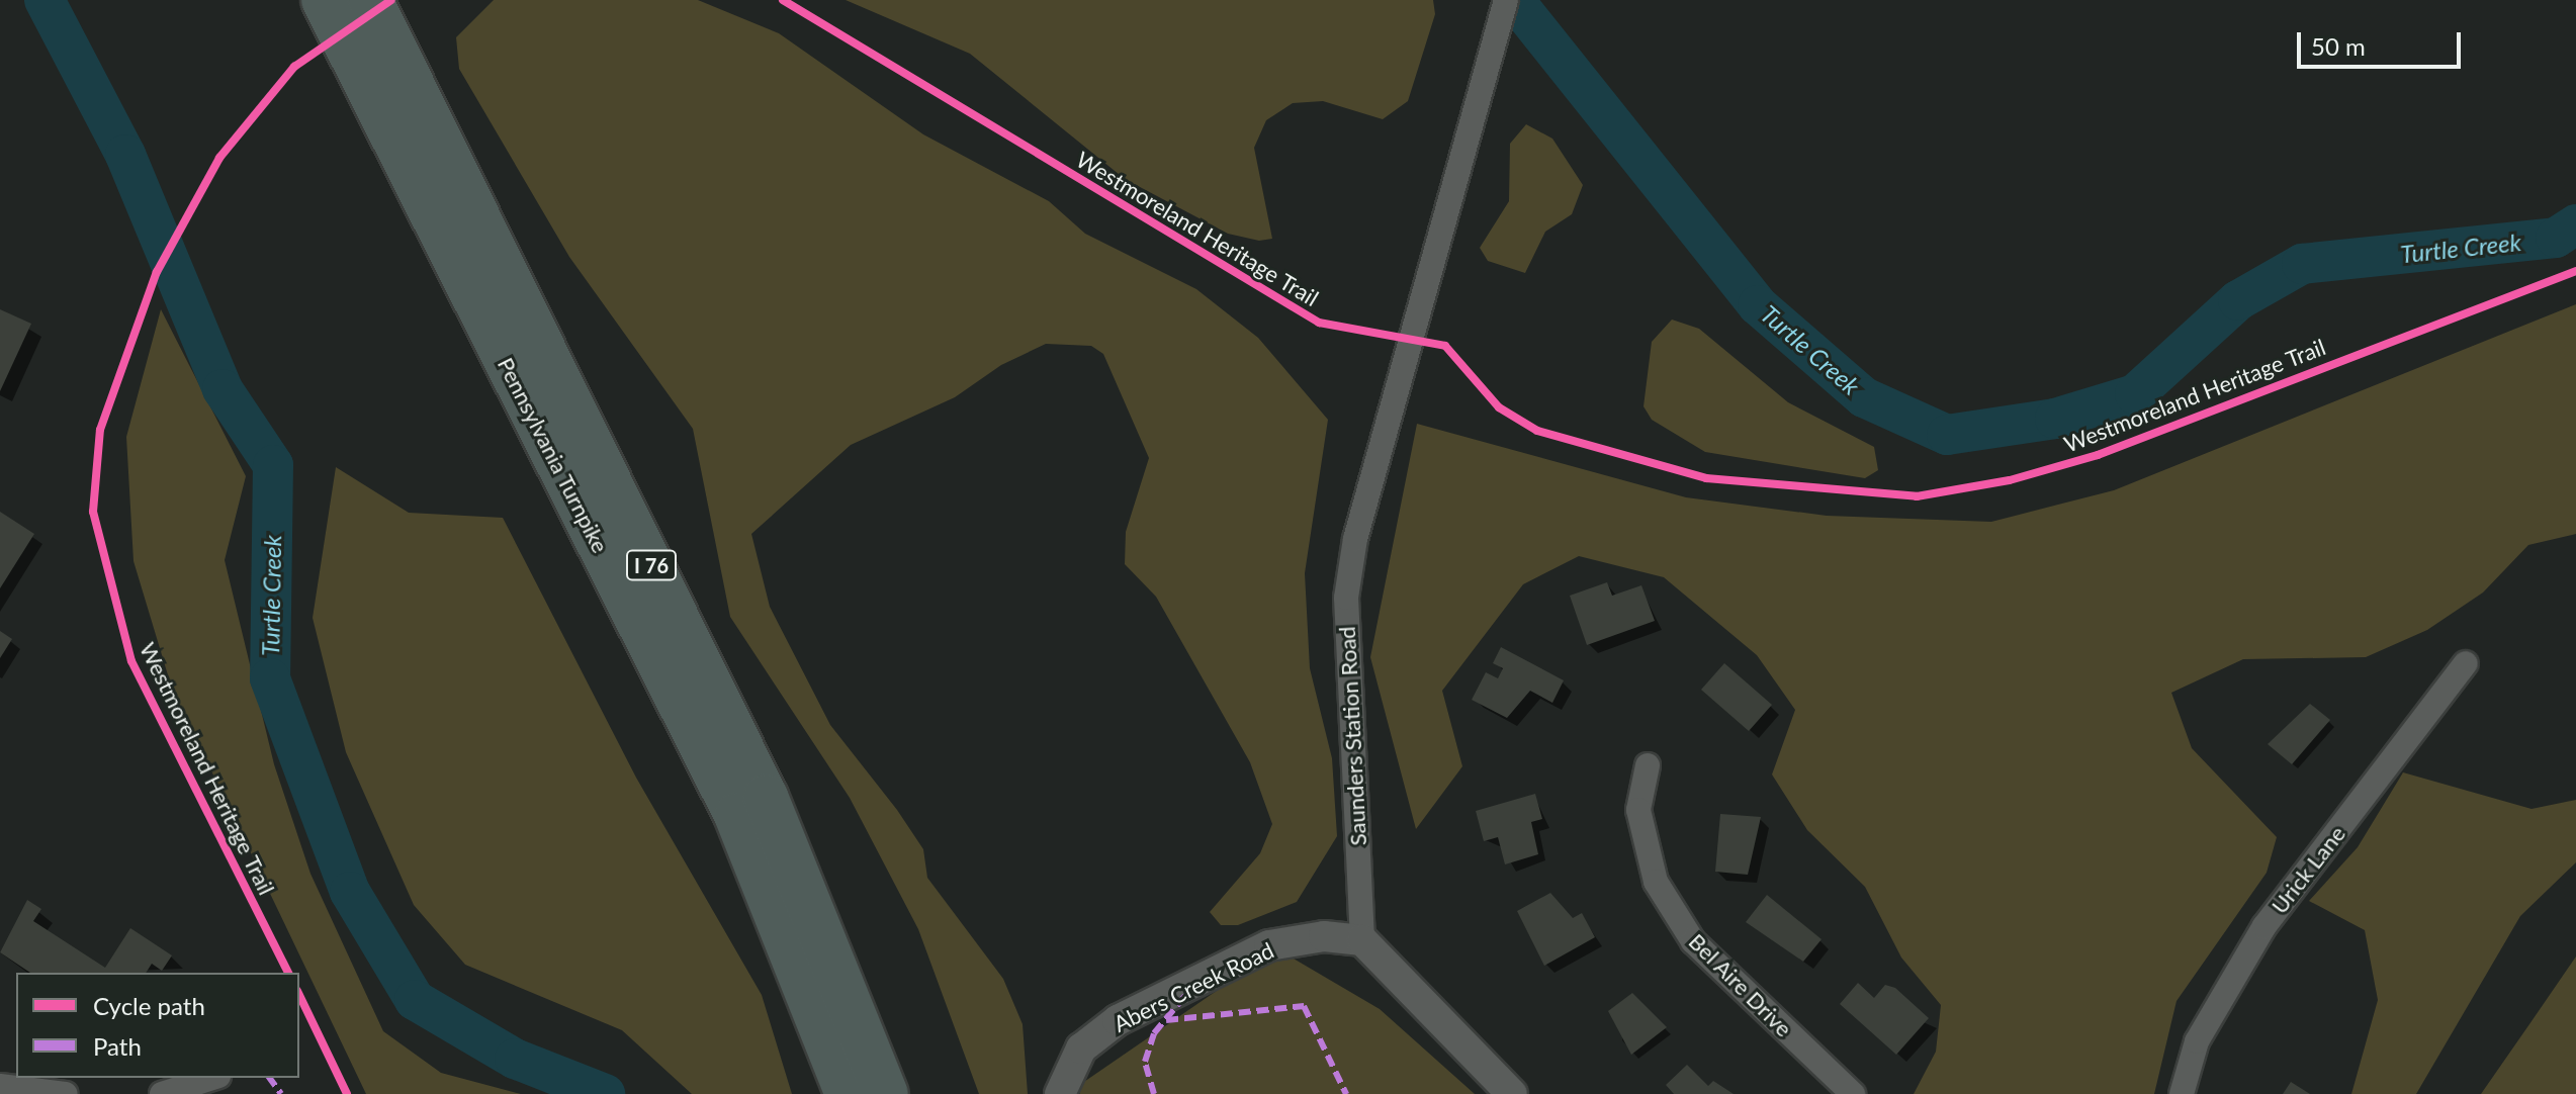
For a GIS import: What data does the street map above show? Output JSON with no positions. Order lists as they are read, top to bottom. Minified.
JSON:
{"streets":{"highway":["Pennsylvania Turnpike","I 76"],"street":["Saunders Station Road","Urick Lane","Bel Aire Drive","Abers Creek Road"],"cycle path":["Westmoreland Heritage Trail"]},"crossings":[["Saunders Station Road","Abers Creek Road"]],"water":["Turtle Creek"],"legend":["Cycle path","Path"],"scale_bar":"50 m"}
